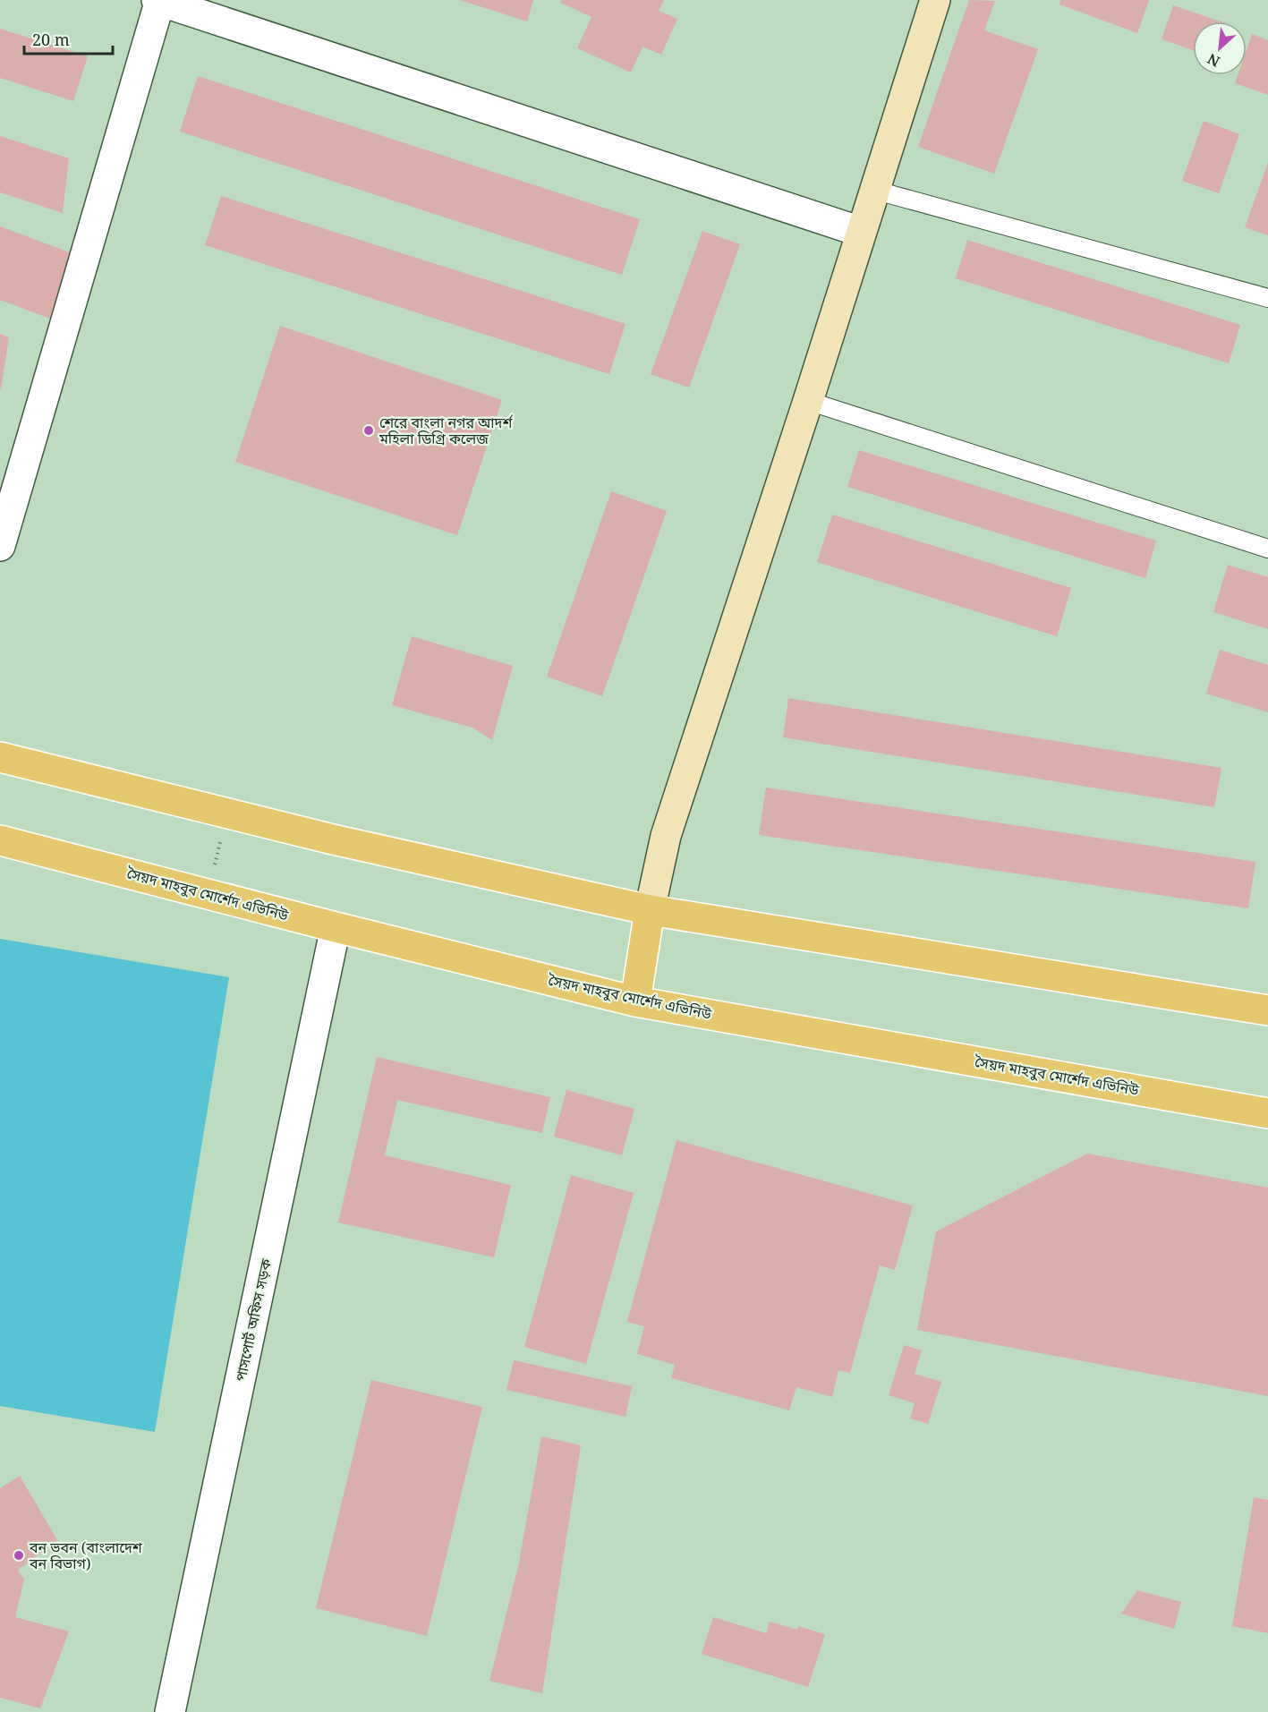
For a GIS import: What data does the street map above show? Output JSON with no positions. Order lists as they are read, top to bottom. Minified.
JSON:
{"streets":{"main road":["সৈয়দ মাহবুব মোর্শেদ এভিনিউ"],"street":["পাসপোর্ট অফিস সড়ক"]},"crossings":[["সৈয়দ মাহবুব মোর্শেদ এভিনিউ","পাসপোর্ট অফিস সড়ক"]],"places":["শেরে বাংলা নগর আদর্শ মহিলা ডিগ্রি কলেজ","বন ভবন (বাংলাদেশ বন বিভাগ)"],"scale_bar":"20 m","north":"bottom left"}
